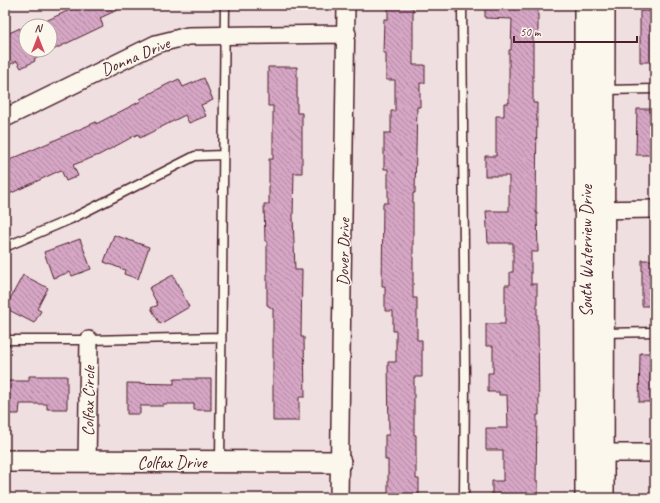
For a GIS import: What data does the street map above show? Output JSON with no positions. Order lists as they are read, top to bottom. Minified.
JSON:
{"streets":{"street":["Donna Drive","South Waterview Drive","Dover Drive","Colfax Circle","Colfax Drive"]},"crossings":[["Donna Drive","Dover Drive"],["Dover Drive","Colfax Drive"],["Colfax Circle","Colfax Drive"]],"scale_bar":"50 m","north":"top"}
